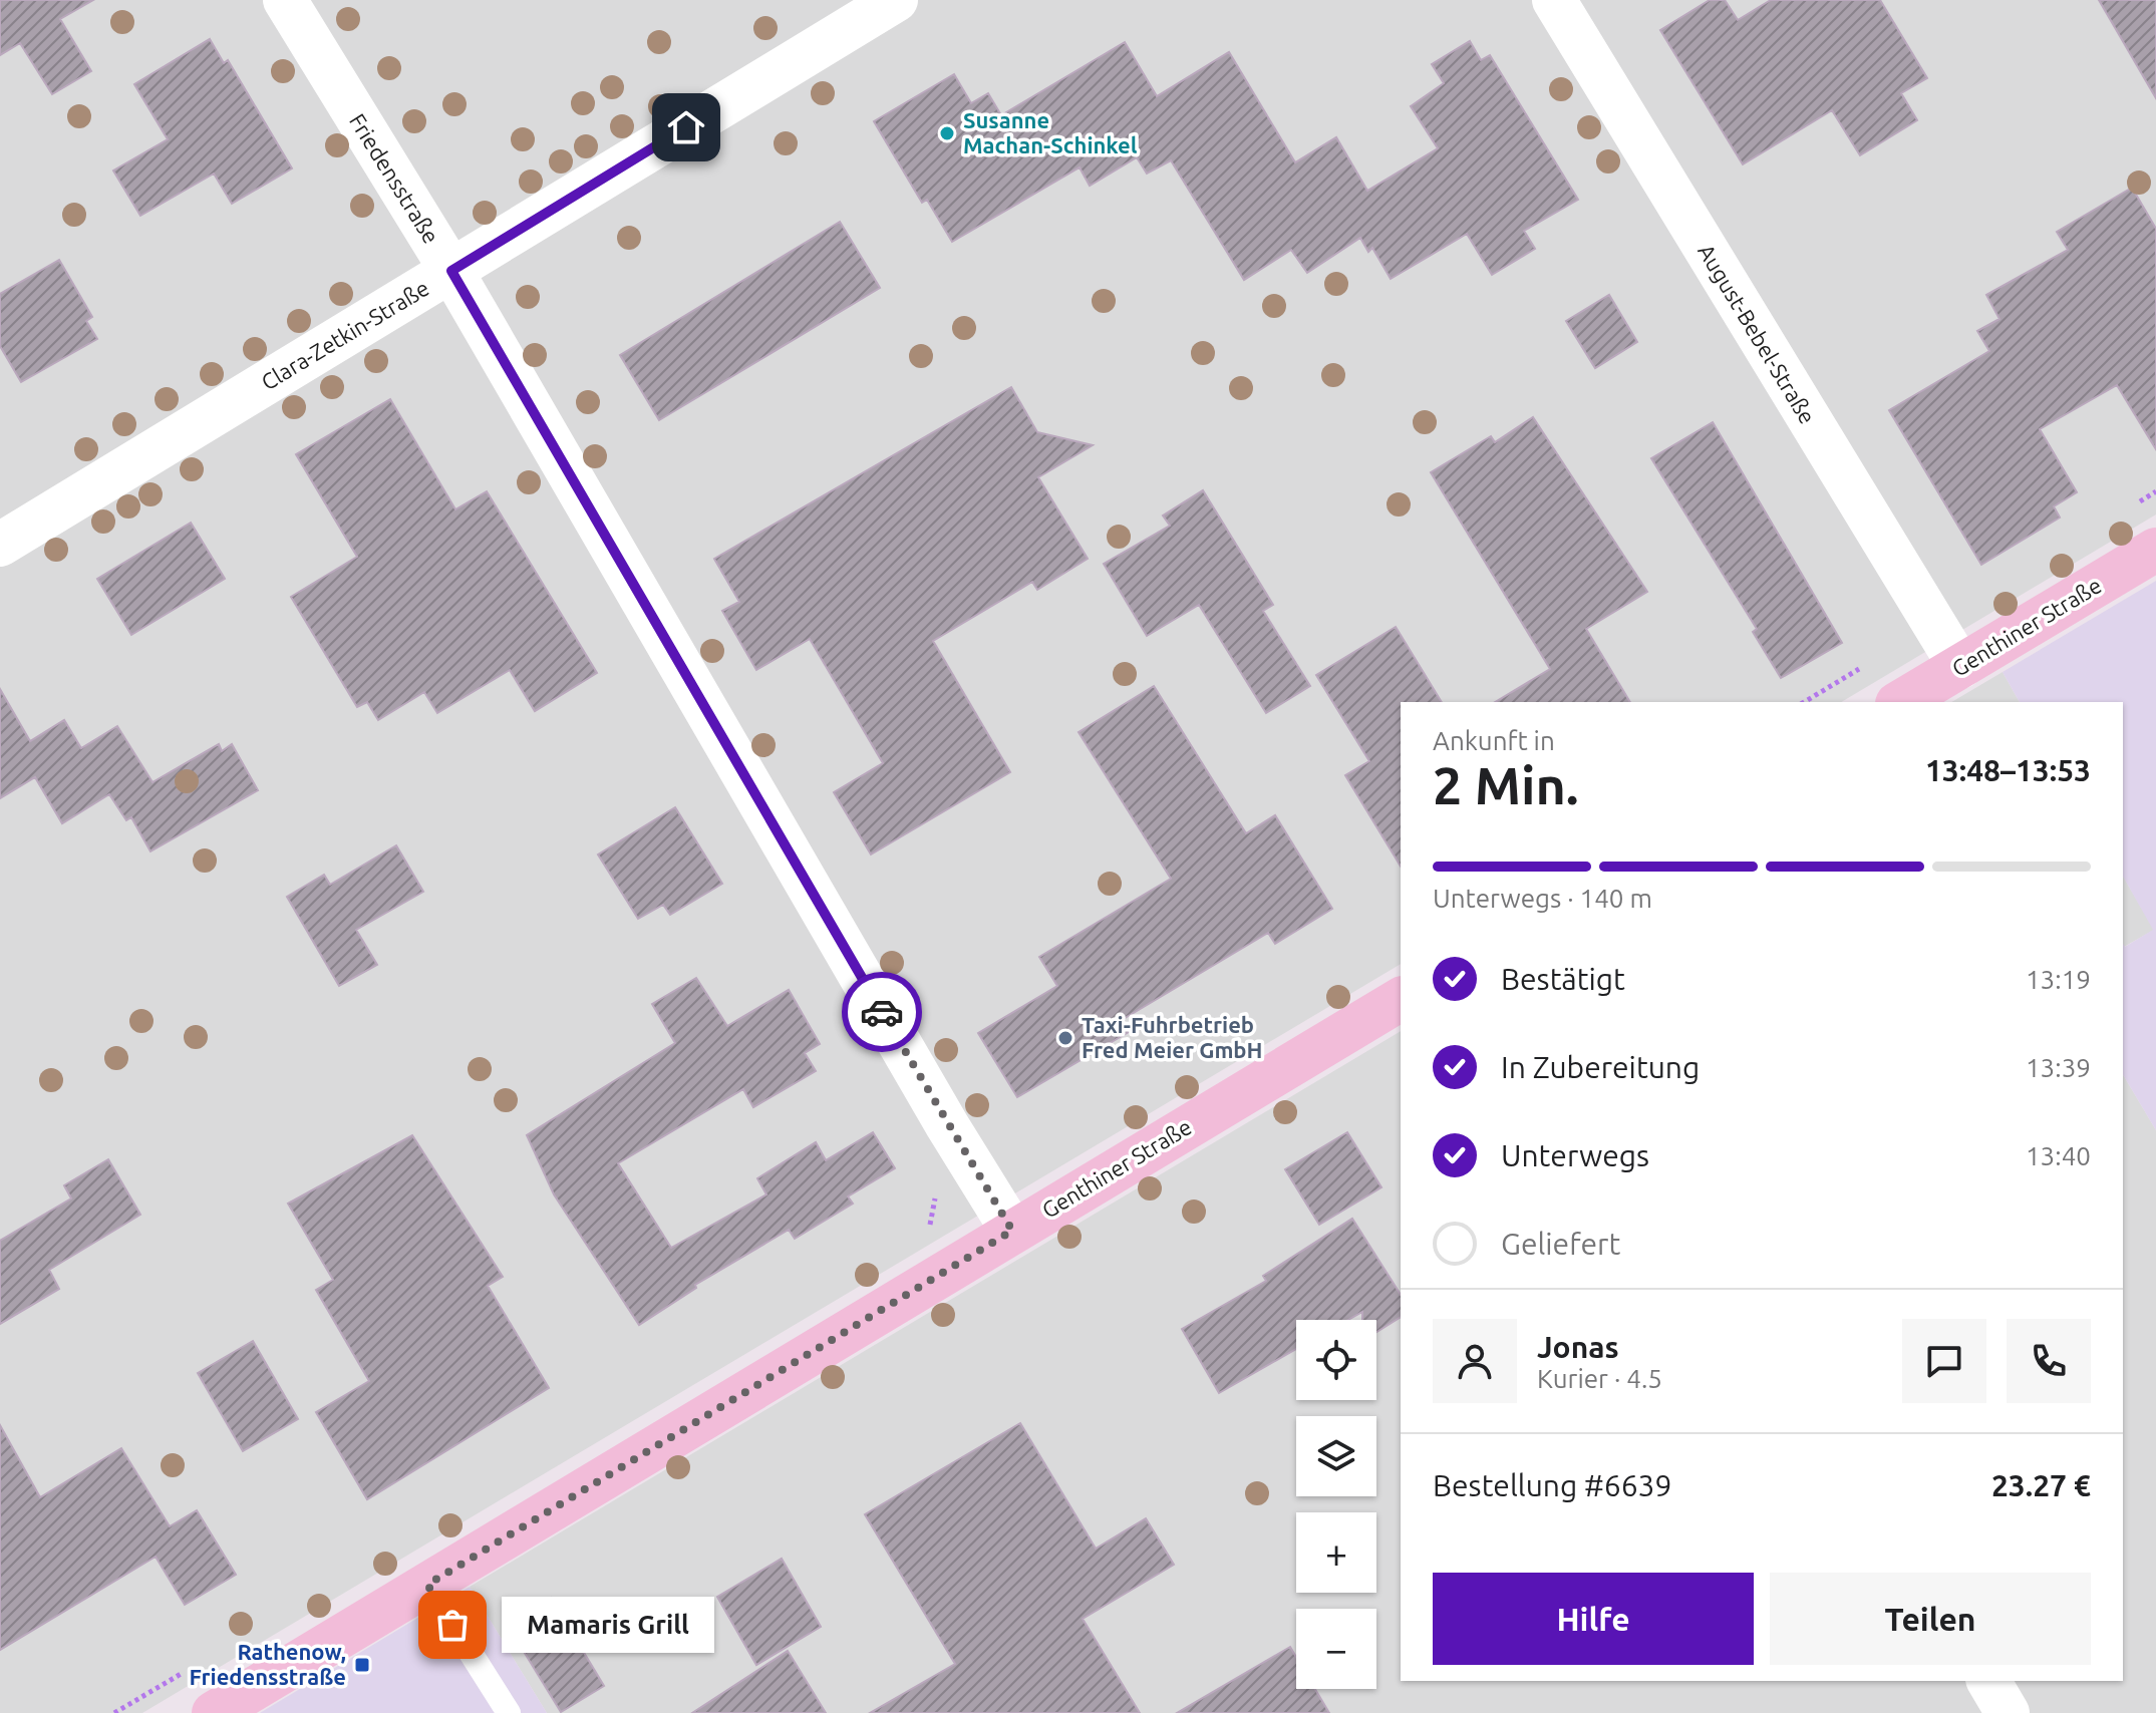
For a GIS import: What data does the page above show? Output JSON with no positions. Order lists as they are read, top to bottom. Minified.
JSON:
{"streets":{"main road":["Genthiner Straße"],"street":["Friedensstraße","August-Bebel-Straße","Clara-Zetkin-Straße"]},"crossings":[["Friedensstraße","Clara-Zetkin-Straße"],["Friedensstraße","Genthiner Straße"],["August-Bebel-Straße","Genthiner Straße"]],"places":{"other":["Susanne Machan-Schinkel","Taxi-Fuhrbetrieb Fred Meier GmbH","Mamaris Grill"],"transit":["Rathenow, Friedensstraße"]},"page":{"heading":["2 Min.","Ankunft in","13:48–13:53"],"panel":["Jonas","Kurier · 4.5","Bestellung #6639","23.27 €"],"bar":"Unterwegs · 140 m","list":[["Bestätigt","13:19"],["In Zubereitung","13:39"],["Unterwegs","13:40"],"Geliefert"],"map_buttons":["+","−"],"buttons":["Hilfe","Teilen"],"bubble":"Mamaris Grill"}}
